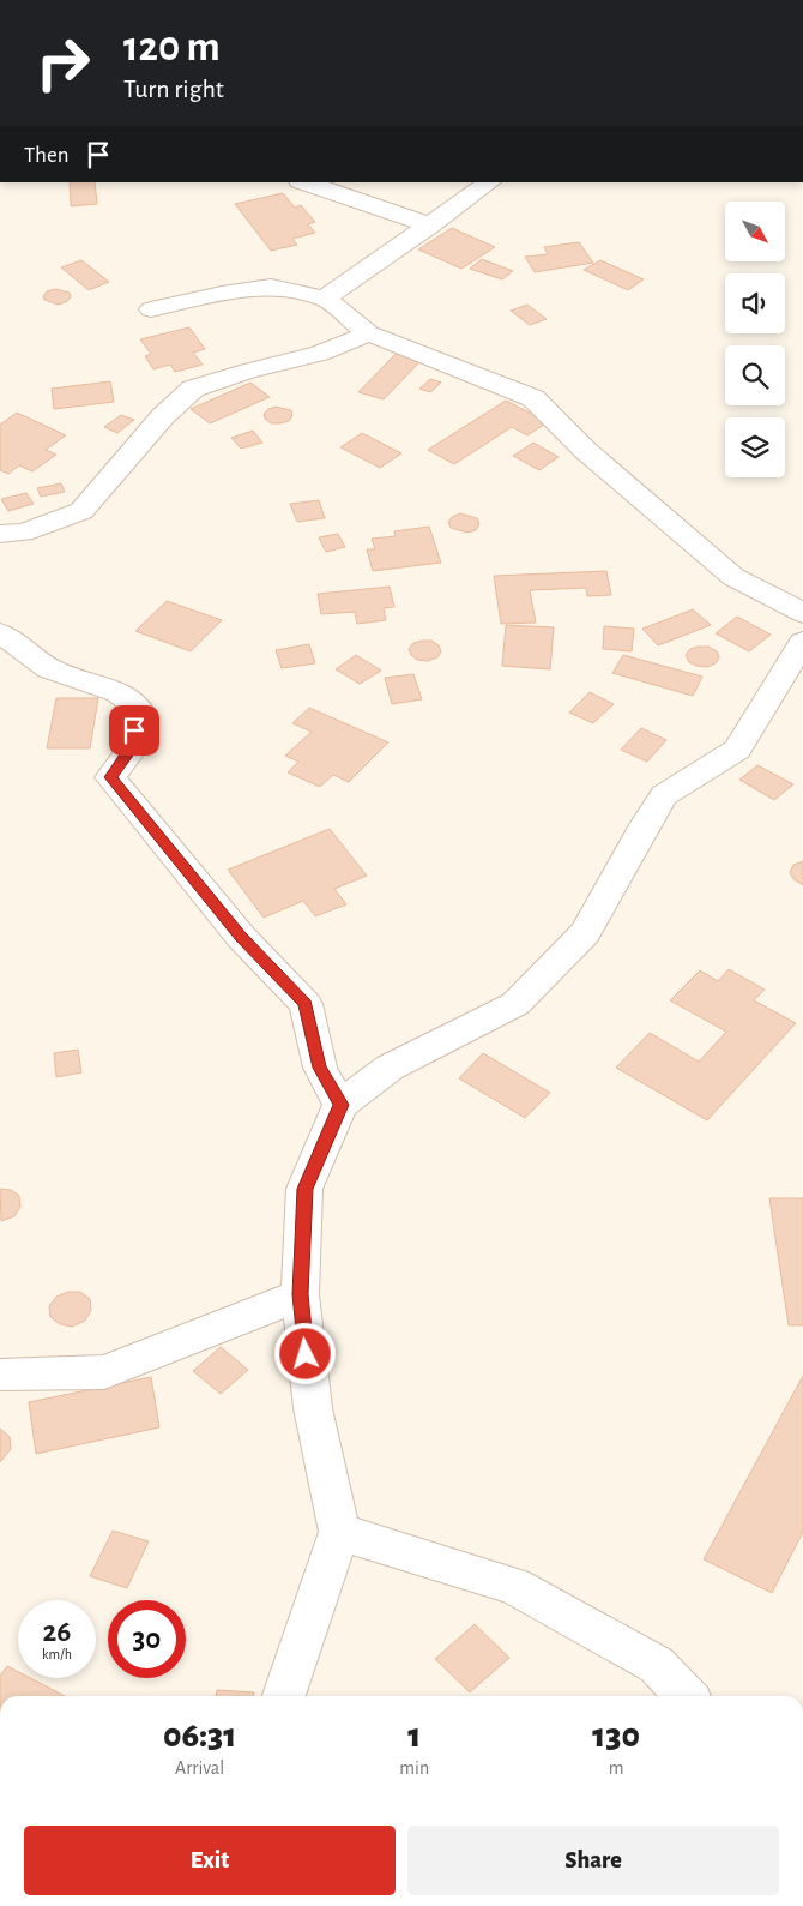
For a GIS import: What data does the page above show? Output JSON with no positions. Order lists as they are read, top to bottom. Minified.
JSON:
{"north":"bottom right","page":{"turn":["120 m","Turn right"],"then":"Then","speed":"26 km/h","limit":"30","eta":["06:31","Arrival","1","min","130","m"],"buttons":["Exit","Share"]}}
